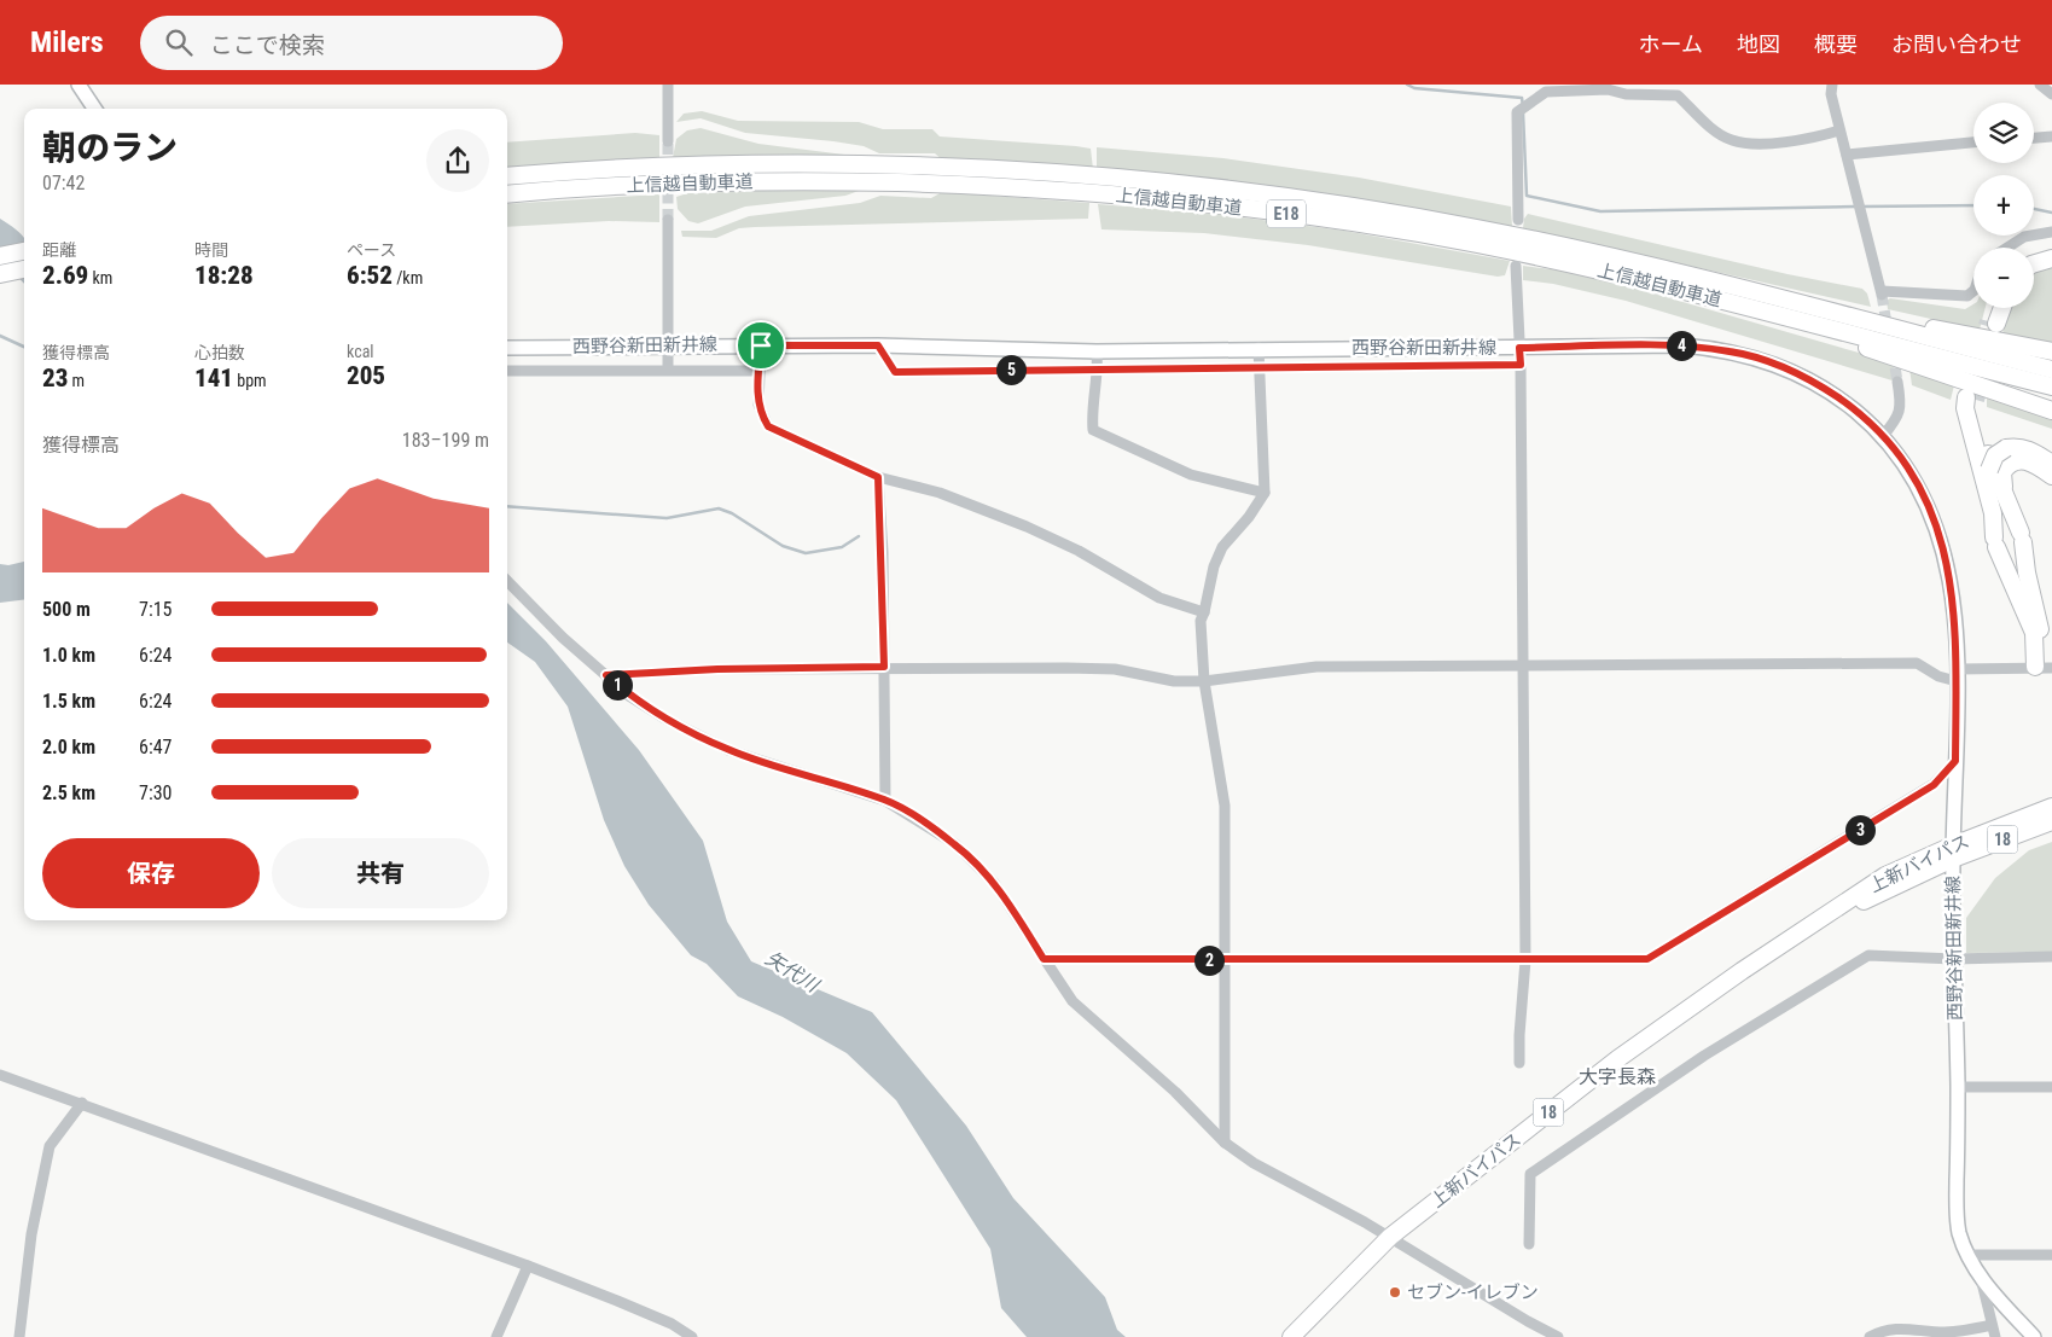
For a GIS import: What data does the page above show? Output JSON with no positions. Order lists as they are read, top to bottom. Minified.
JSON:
{"streets":{"highway":["上信越自動車道","E18","18","上新バイパス"],"main road":["西野谷新田新井線"]},"crossings":[["西野谷新田新井線","上新バイパス"]],"districts":["大字長森"],"water":["矢代川"],"places":["セブン-イレブン"],"page":{"header":"Milers","search":"ここで検索","nav":["ホーム","地図","概要","お問い合わせ"],"map_buttons":["+","−"],"heading":["朝のラン","07:42"],"stats":[["距離","2.69 km"],["時間","18:28"],["ペース","6:52 /km"],["獲得標高","23 m"],["心拍数","141 bpm"],["kcal","205"]],"pins":["4","5","1","3","2"],"chart":["獲得標高","183–199 m"],"list":[{"name":"500 m","note":"7:15"},{"name":"1.0 km","note":"6:24"},{"name":"1.5 km","note":"6:24"},{"name":"2.0 km","note":"6:47"},{"name":"2.5 km","note":"7:30"}],"buttons":["保存","共有"]}}
